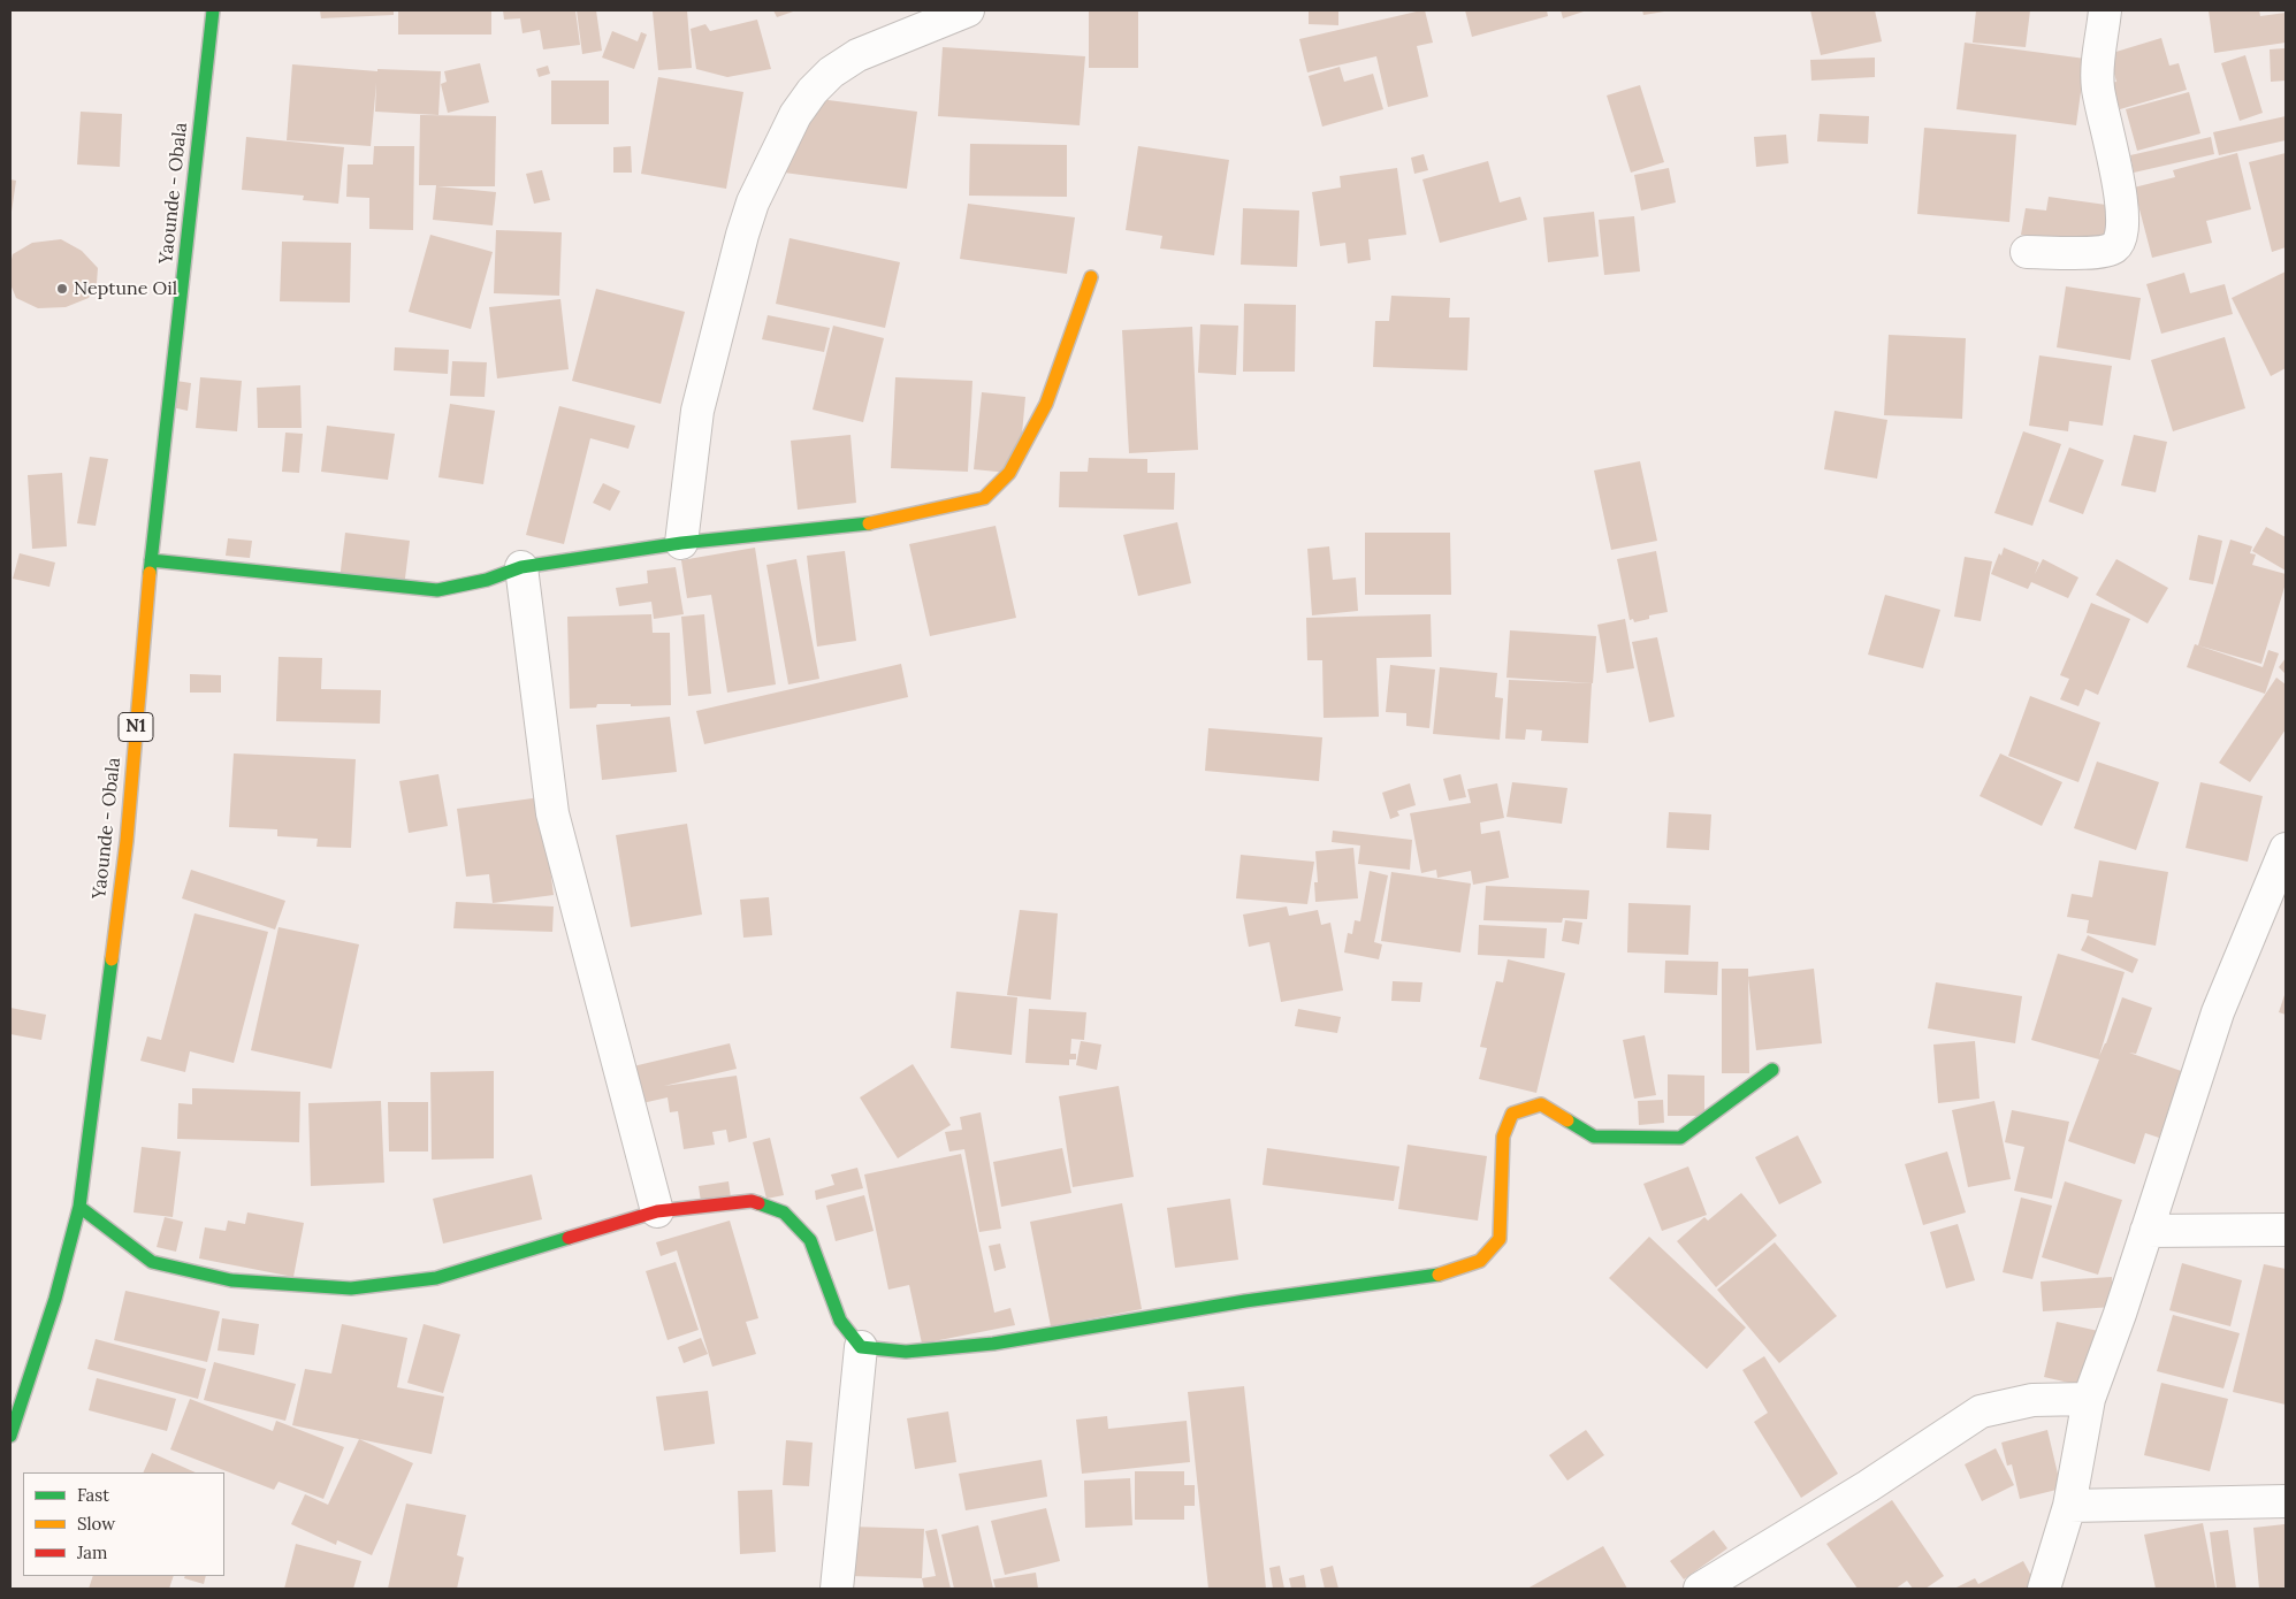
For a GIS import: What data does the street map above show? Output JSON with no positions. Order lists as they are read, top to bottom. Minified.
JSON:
{"streets":{"main road":["Yaounde - Obala","N1"]},"places":["Neptune Oil"],"legend":["Fast","Slow","Jam"]}
